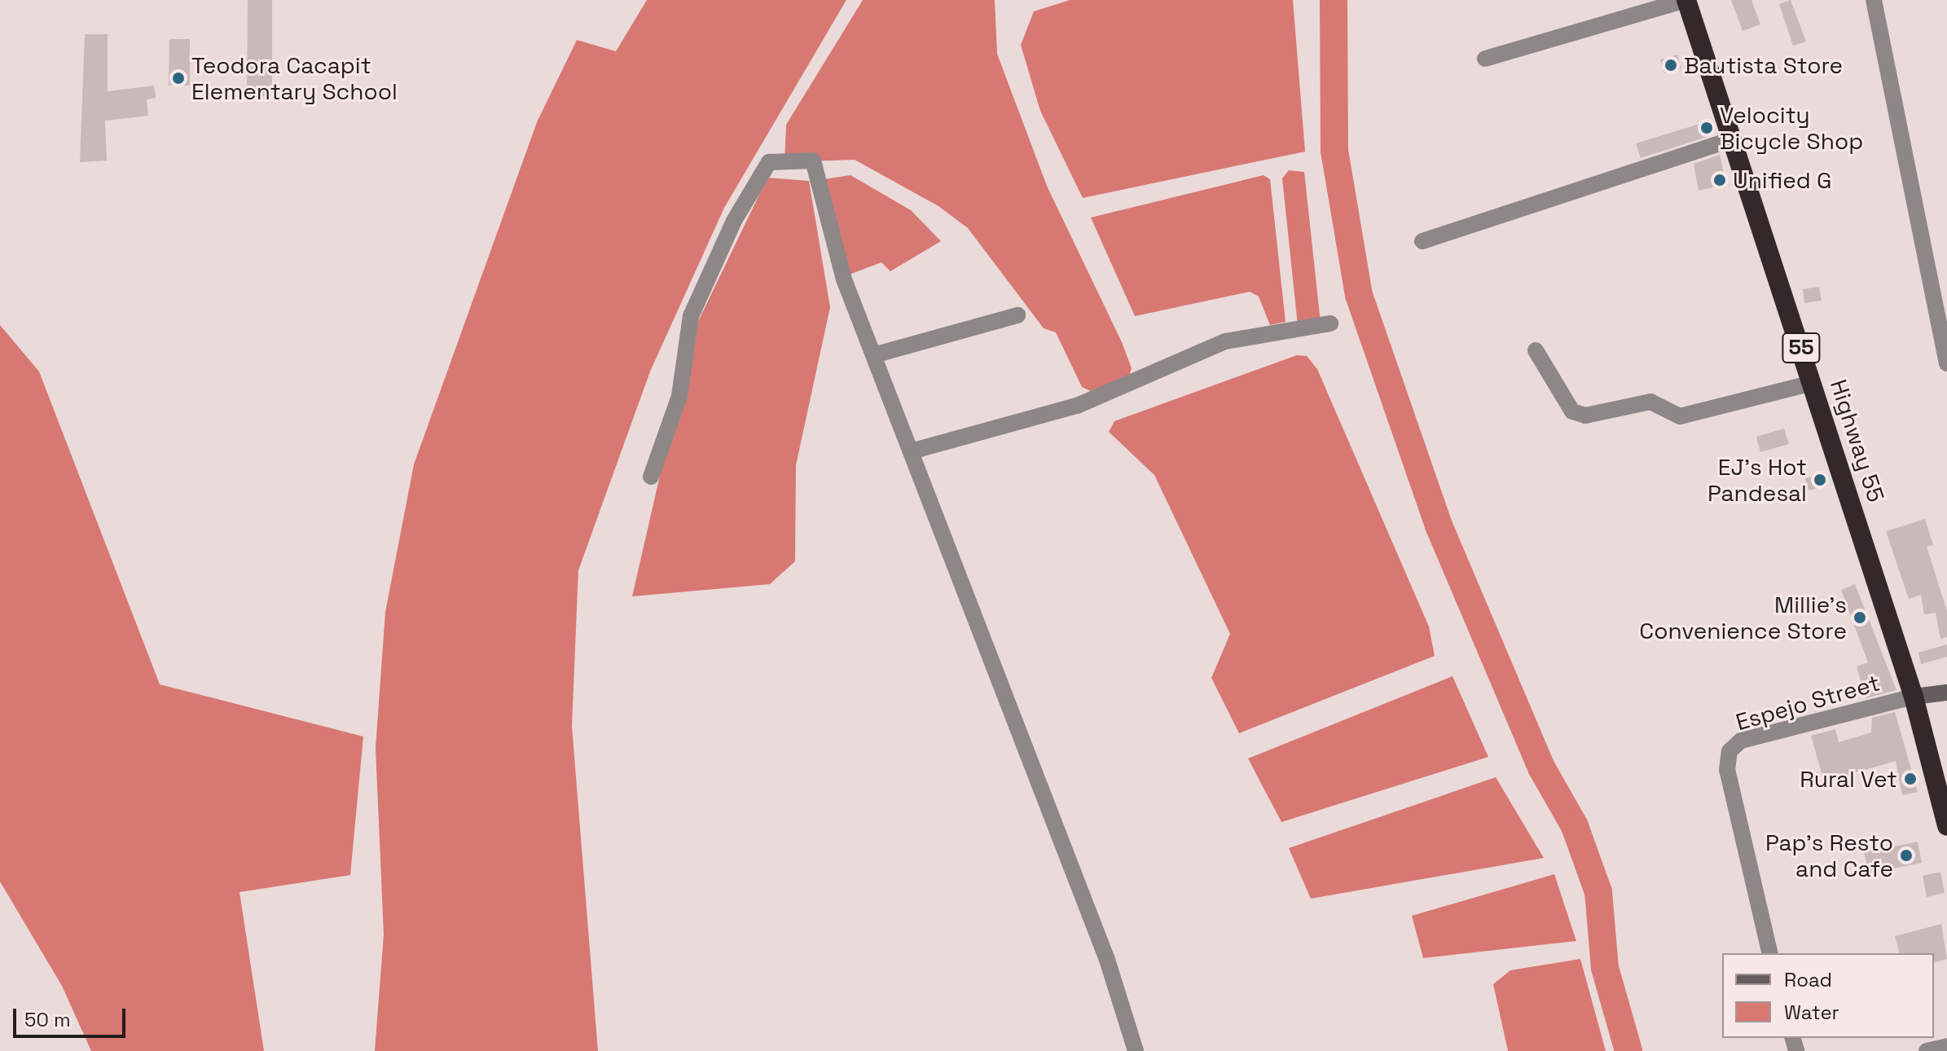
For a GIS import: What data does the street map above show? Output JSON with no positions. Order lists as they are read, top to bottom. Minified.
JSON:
{"streets":{"highway":["55","Highway 55"],"street":["Espejo Street"]},"crossings":[["Highway 55","Espejo Street"]],"places":["Bautista Store","Teodora Cacapit Elementary School","Velocity Bicycle Shop","Unified G","EJ's Hot Pandesal","Millie's Convenience Store","Rural Vet","Pap's Resto and Cafe"],"legend":["Road","Water"],"scale_bar":"50 m"}
